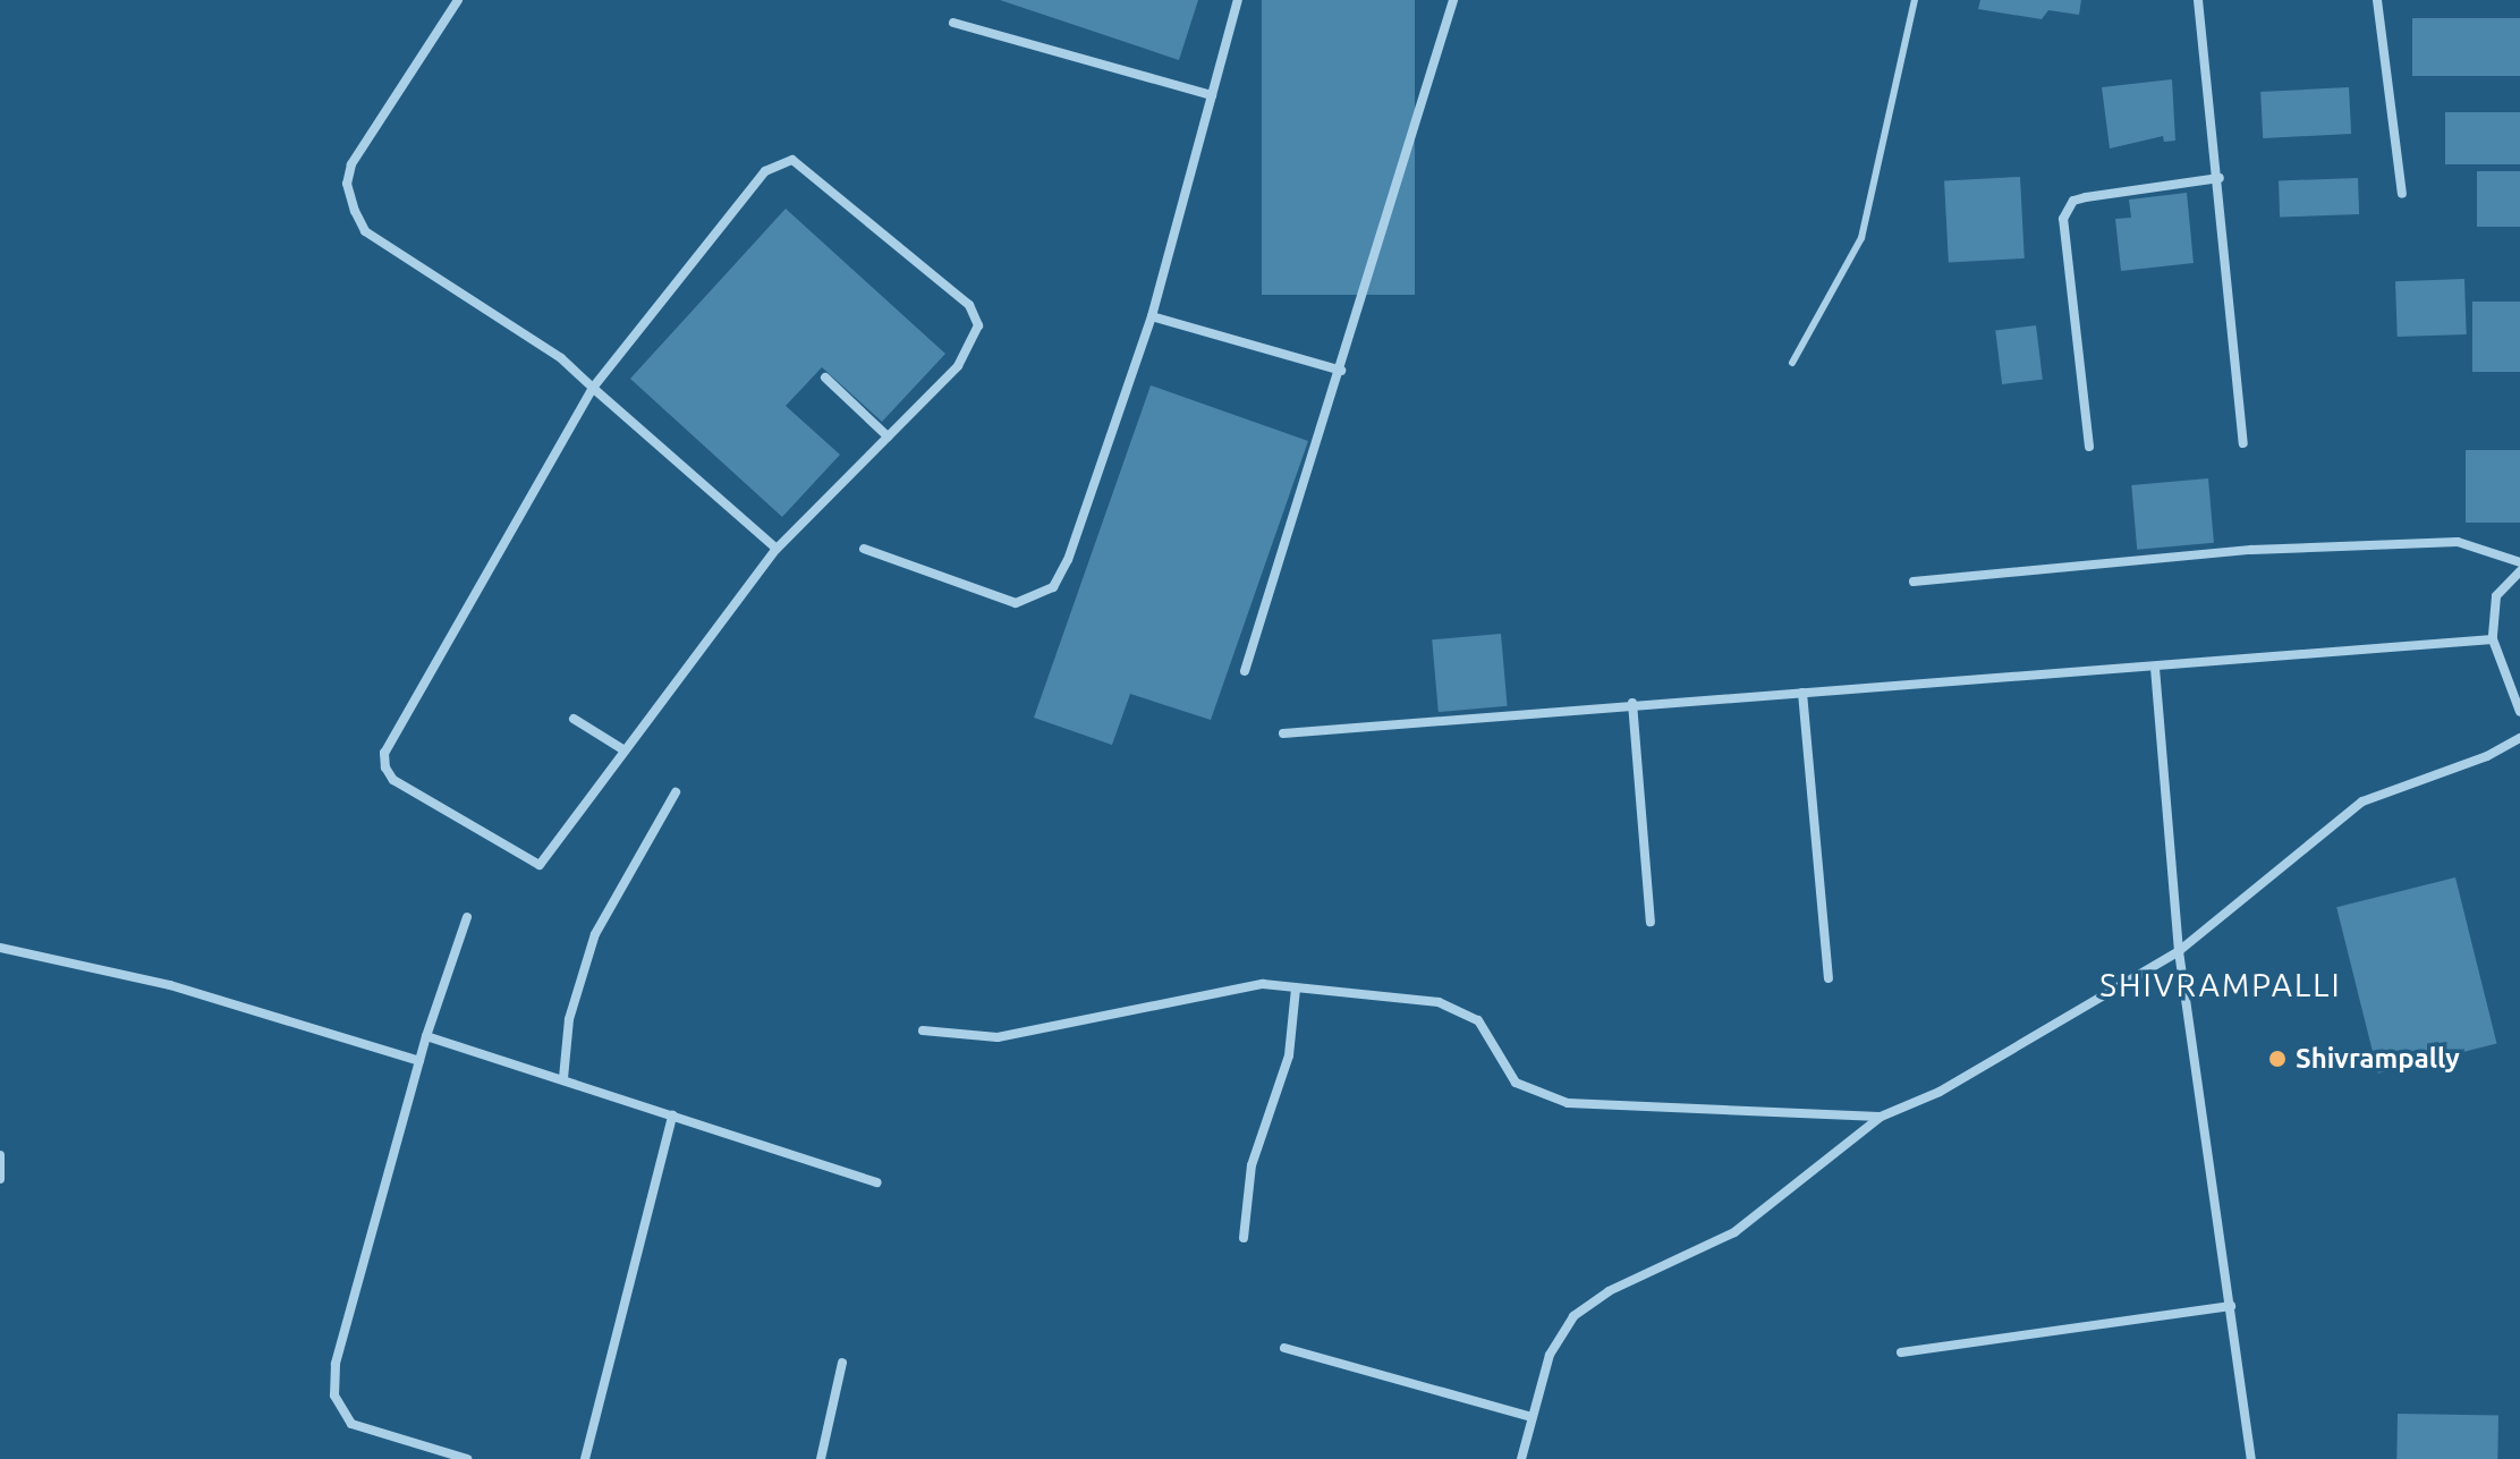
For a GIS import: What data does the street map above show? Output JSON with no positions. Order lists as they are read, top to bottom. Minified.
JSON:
{"districts":["SHIVRAMPALLI"],"places":["Shivrampally"]}
